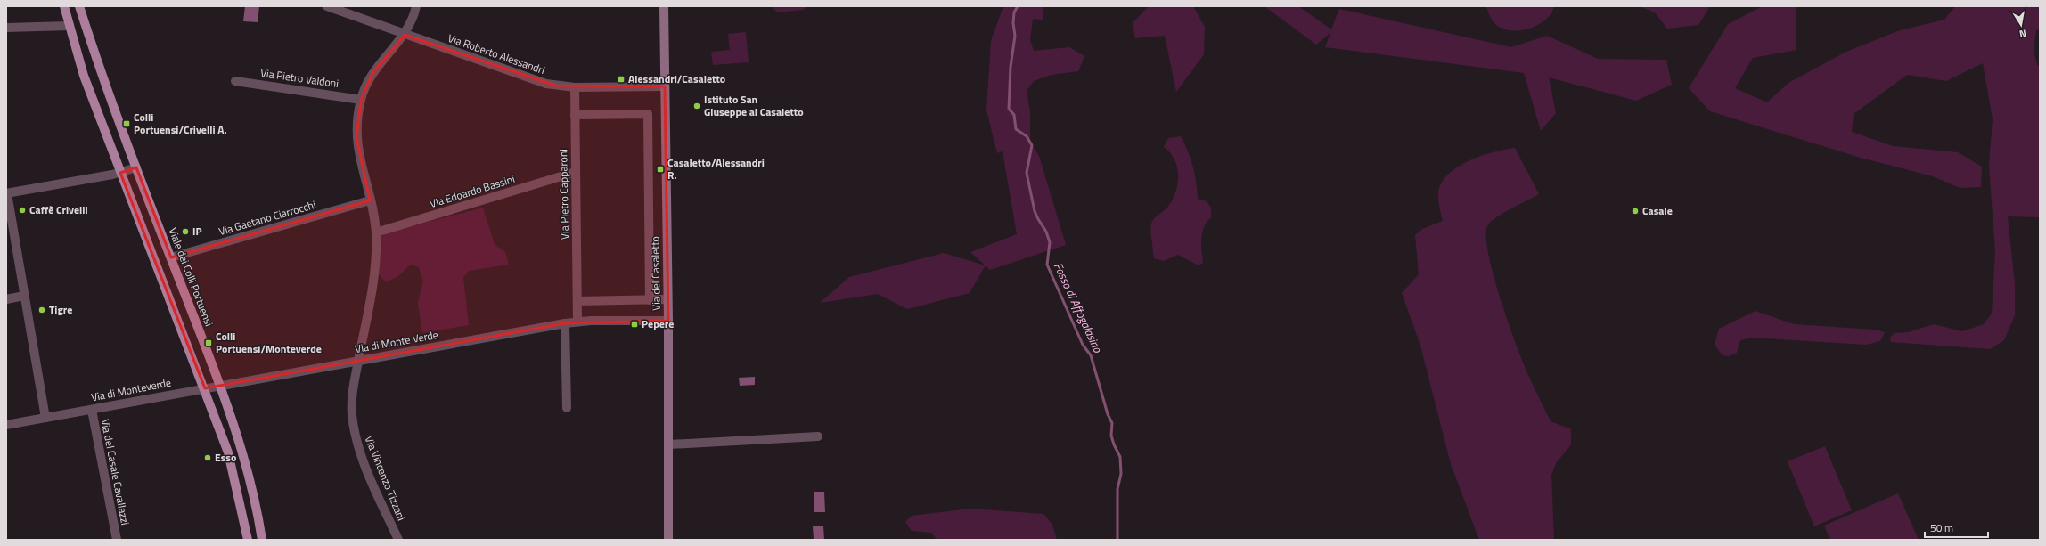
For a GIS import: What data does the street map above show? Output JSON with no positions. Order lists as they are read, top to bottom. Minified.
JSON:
{"streets":{"main road":["Viale dei Colli Portuensi"],"street":["Via Roberto Alessandri","Via Pietro Valdoni","Via Edoardo Bassini","Via Pietro Capparoni","Via Gaetano Ciarrocchi","Via del Casaletto","Via di Monte Verde","Via di Monteverde","Via del Casale Cavallazzi","Via Vincenzo Tizzani"]},"crossings":[["Via Roberto Alessandri","Via Pietro Capparoni"],["Via Roberto Alessandri","Via del Casaletto"],["Via Roberto Alessandri","Via Vincenzo Tizzani"],["Via Pietro Valdoni","Via Vincenzo Tizzani"],["Via Edoardo Bassini","Via Pietro Capparoni"],["Via Edoardo Bassini","Via Vincenzo Tizzani"],["Via Pietro Capparoni","Via di Monte Verde"],["Via Gaetano Ciarrocchi","Viale dei Colli Portuensi"],["Via Gaetano Ciarrocchi","Via Vincenzo Tizzani"],["Via del Casaletto","Via di Monte Verde"],["Viale dei Colli Portuensi","Via di Monte Verde"],["Viale dei Colli Portuensi","Via di Monteverde"],["Via di Monte Verde","Via di Monteverde"],["Via di Monte Verde","Via Vincenzo Tizzani"],["Via di Monteverde","Via del Casale Cavallazzi"]],"water":["Fosso di Affogalasino"],"places":{"transit":["Alessandri/Casaletto","Colli Portuensi/Crivelli A.","Casaletto/Alessandri R.","Pepere","Colli Portuensi/Monteverde"],"other":["Istituto San Giuseppe al Casaletto","Caffè Crivelli","Casale","IP","Tigre","Esso"]},"scale_bar":"50 m","north":"bottom"}
